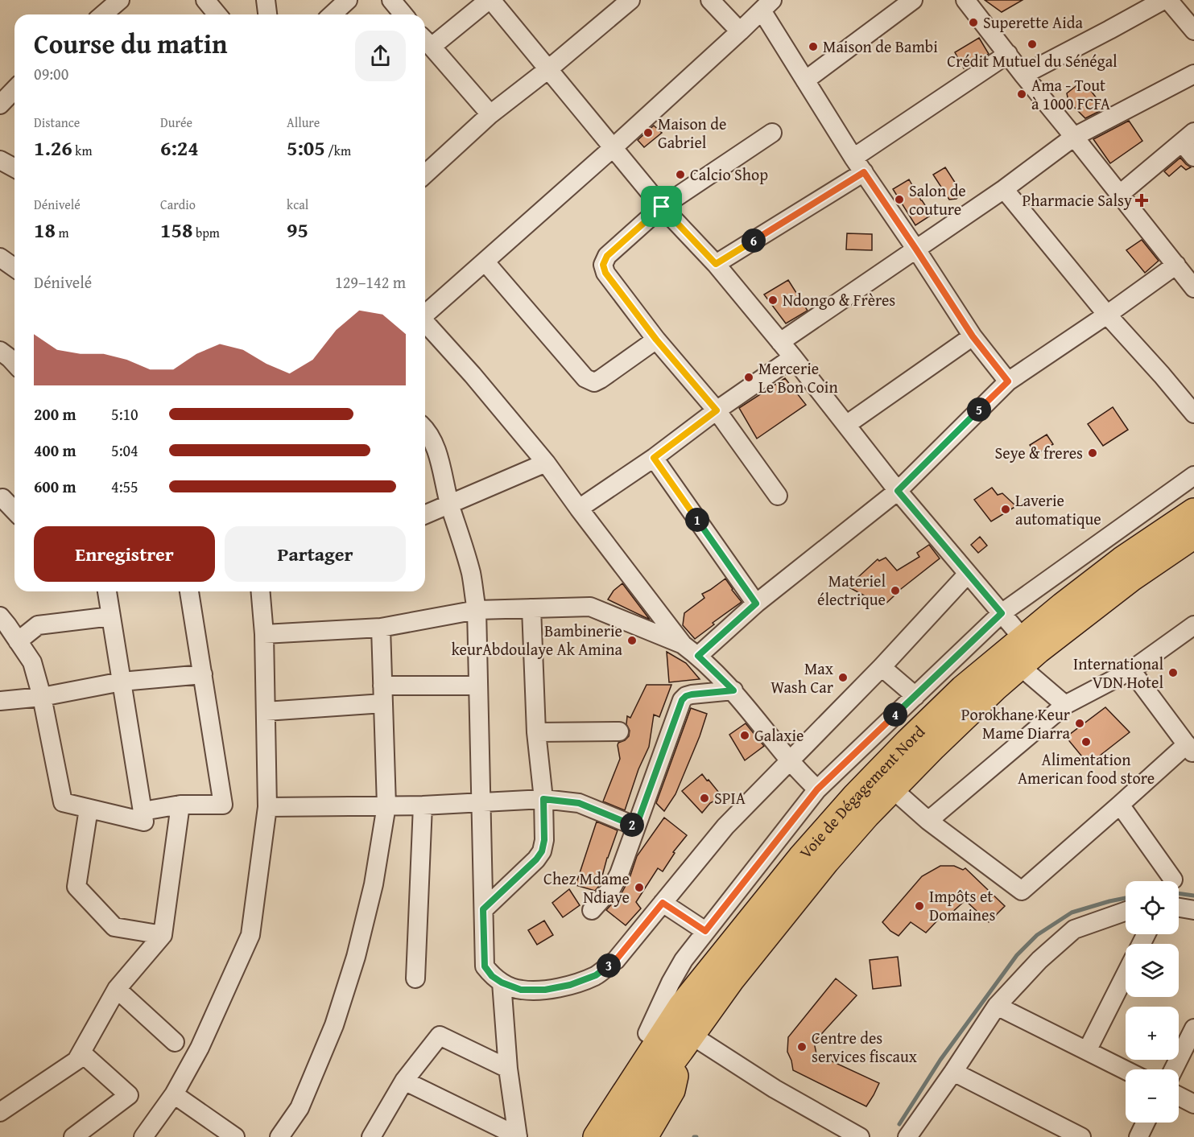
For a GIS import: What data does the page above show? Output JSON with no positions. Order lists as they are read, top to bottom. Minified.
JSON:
{"streets":{"highway":["Voie de Dégagement Nord"]},"places":{"other":["Superette Aida","Crédit Mutuel du Sénégal","Maison de Bambi","Ama - Tout à 1000 FCFA","Maison de Gabriel","Calcio Shop","Salon de couture","Ndongo & Frères","Mercerie Le Bon Coin","Seye & freres","Laverie automatique","Materiel électrique","Bambinerie keurAbdoulaye Ak Amina","International VDN Hotel","Max Wash Car","Porokhane Keur Mame Diarra","Galaxie","Alimentation American food store","SPIA","Chez Mdame Ndiaye","Impôts et Domaines","Centre des services fiscaux"],"health":["Pharmacie Salsy"]},"page":{"heading":["Course du matin","09:00"],"stats":[["Distance","1.26 km"],["Durée","6:24"],["Allure","5:05 /km"],["Dénivelé","18 m"],["Cardio","158 bpm"],["kcal","95"]],"pins":["6","5","1","4","2","3"],"chart":["Dénivelé","129–142 m"],"list":[{"name":"200 m","note":"5:10"},{"name":"400 m","note":"5:04"},{"name":"600 m","note":"4:55"}],"buttons":["Enregistrer","Partager"],"map_buttons":["+","−"]}}
